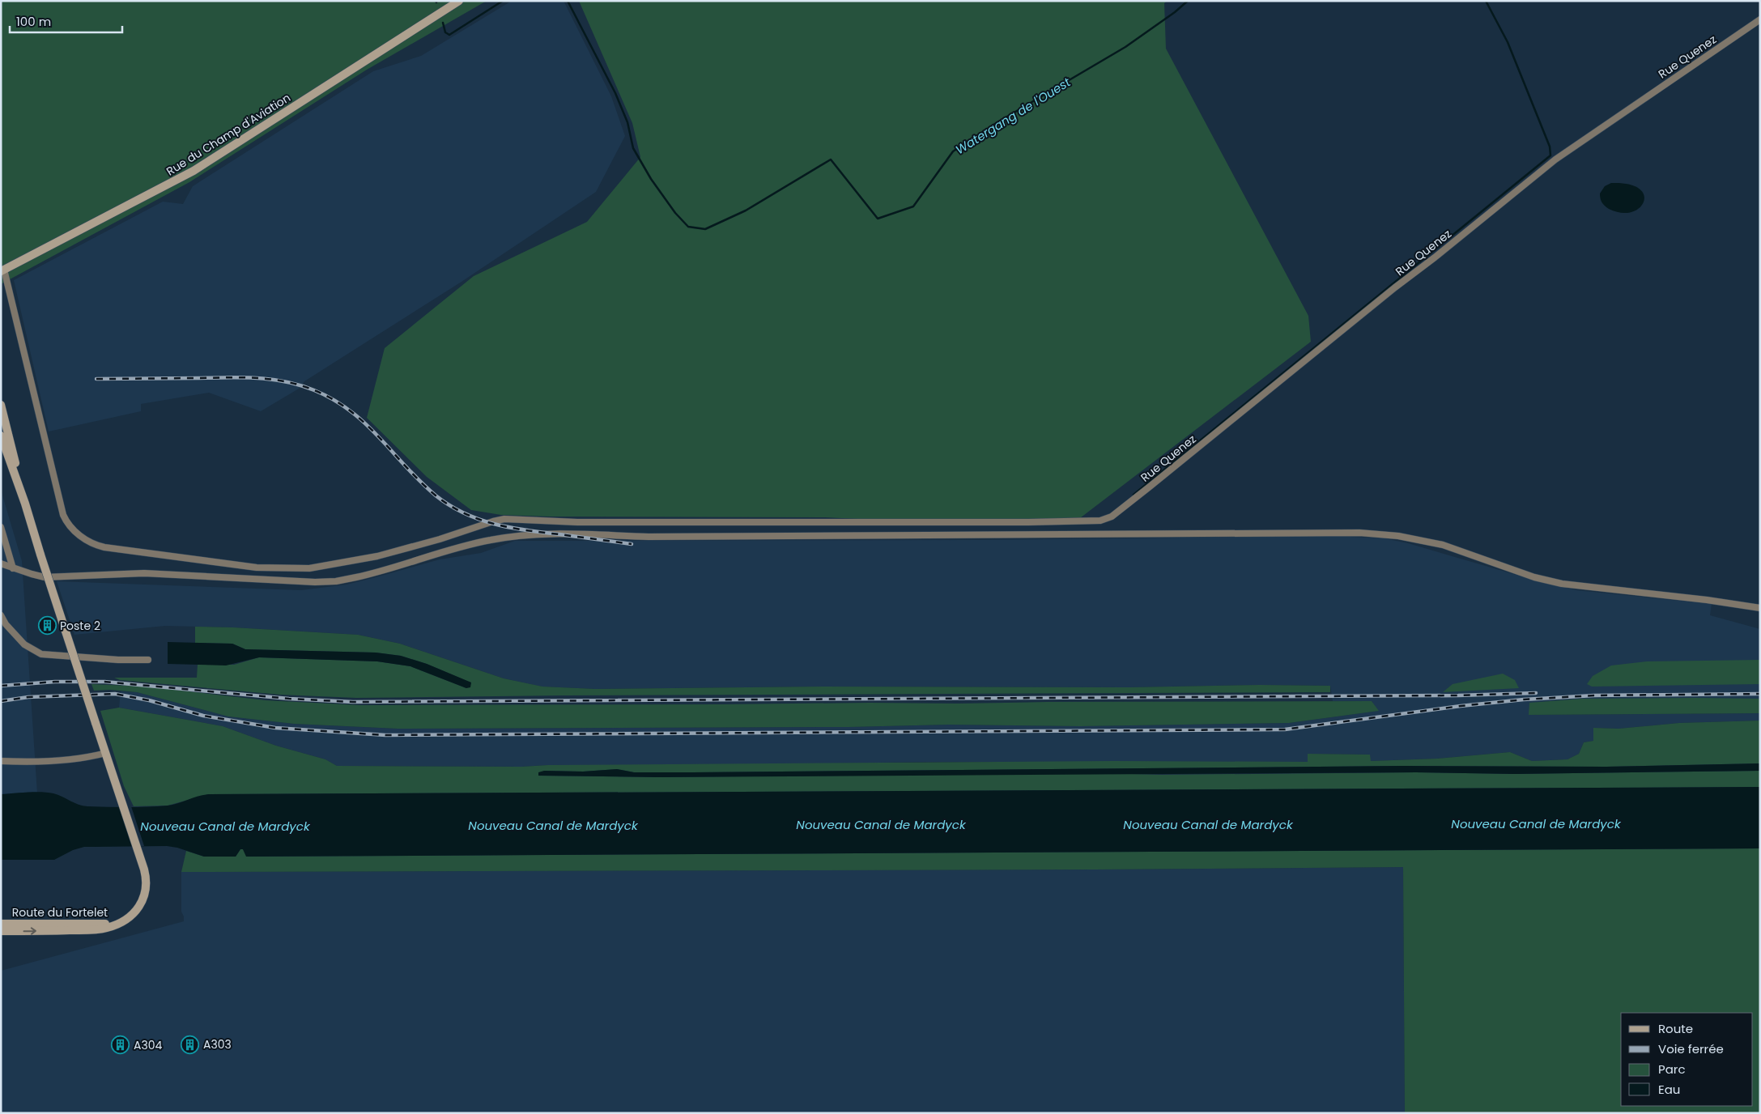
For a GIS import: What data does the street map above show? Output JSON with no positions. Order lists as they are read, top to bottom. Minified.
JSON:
{"streets":{"main road":["Rue du Champ d'Aviation","Route du Fortelet"],"street":["Rue Quenez"]},"crossings":[["Rue Quenez","Rue du Champ d'Aviation"]],"water":["Watergang de l'Ouest","Nouveau Canal de Mardyck"],"places":{"building":["Poste 2","A303","A304"]},"legend":["Route","Voie ferrée","Parc","Eau"],"scale_bar":"100 m"}
